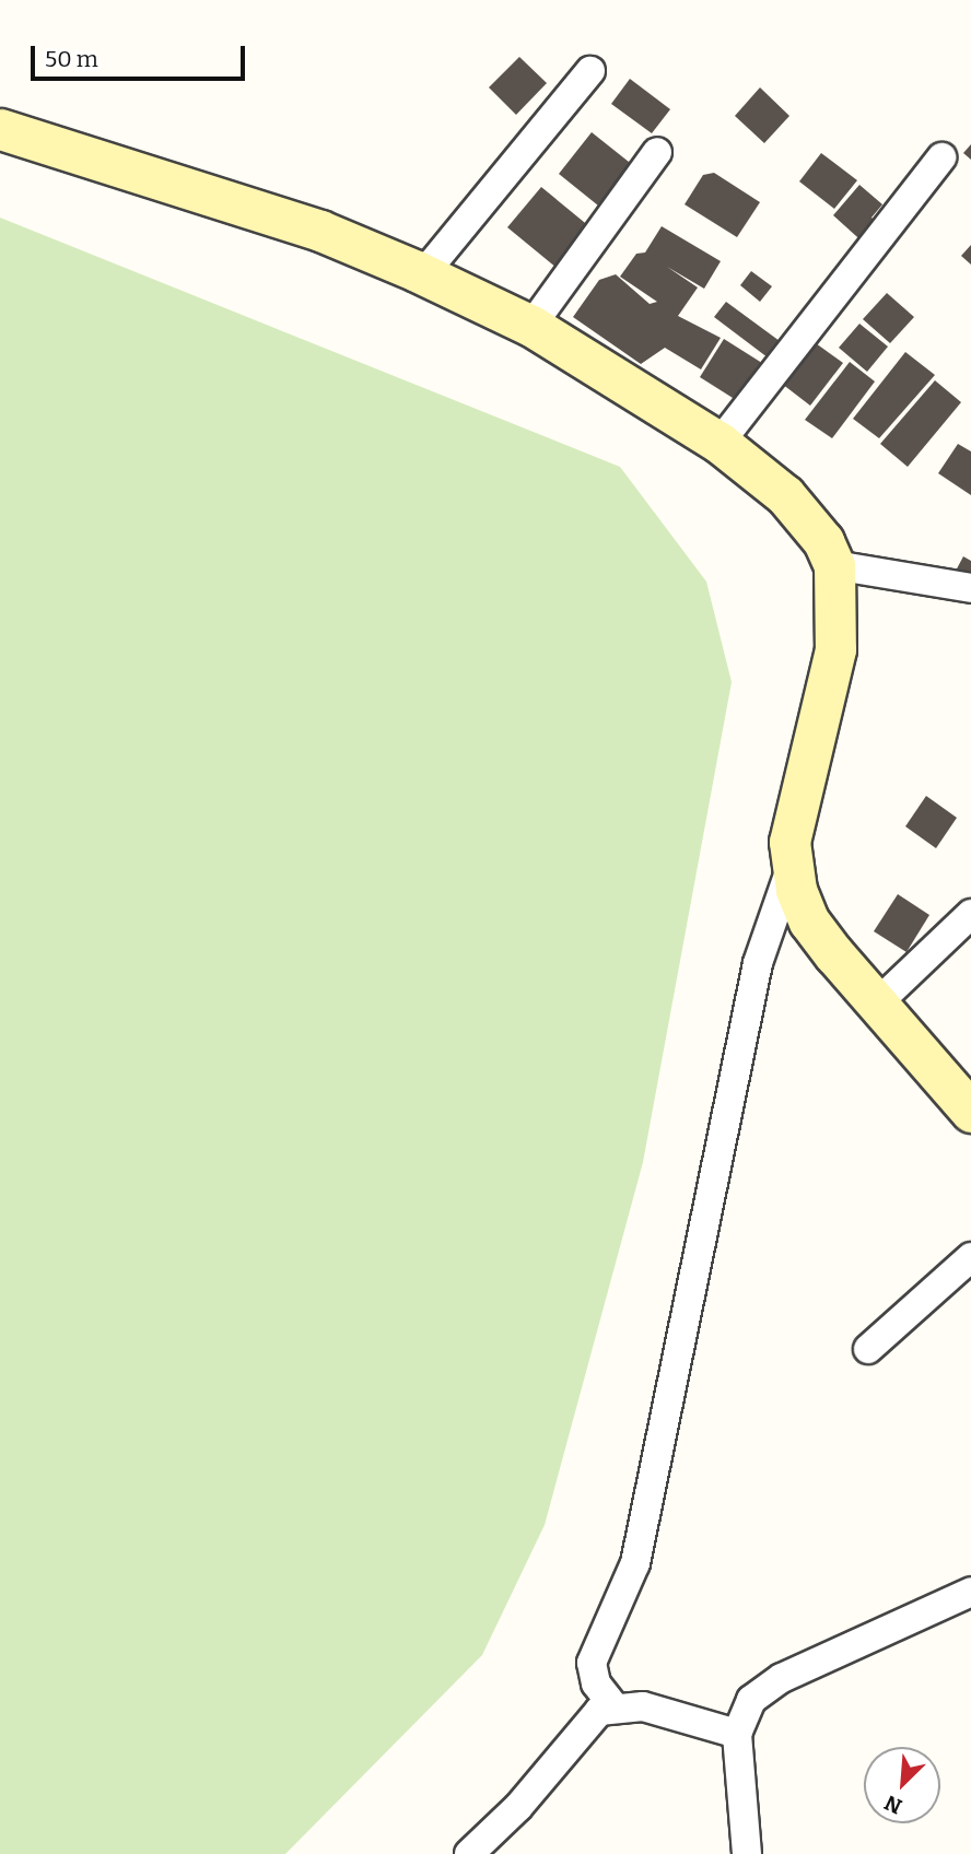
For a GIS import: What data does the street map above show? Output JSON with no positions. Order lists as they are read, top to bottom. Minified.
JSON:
{"scale_bar":"50 m","north":"bottom left"}
